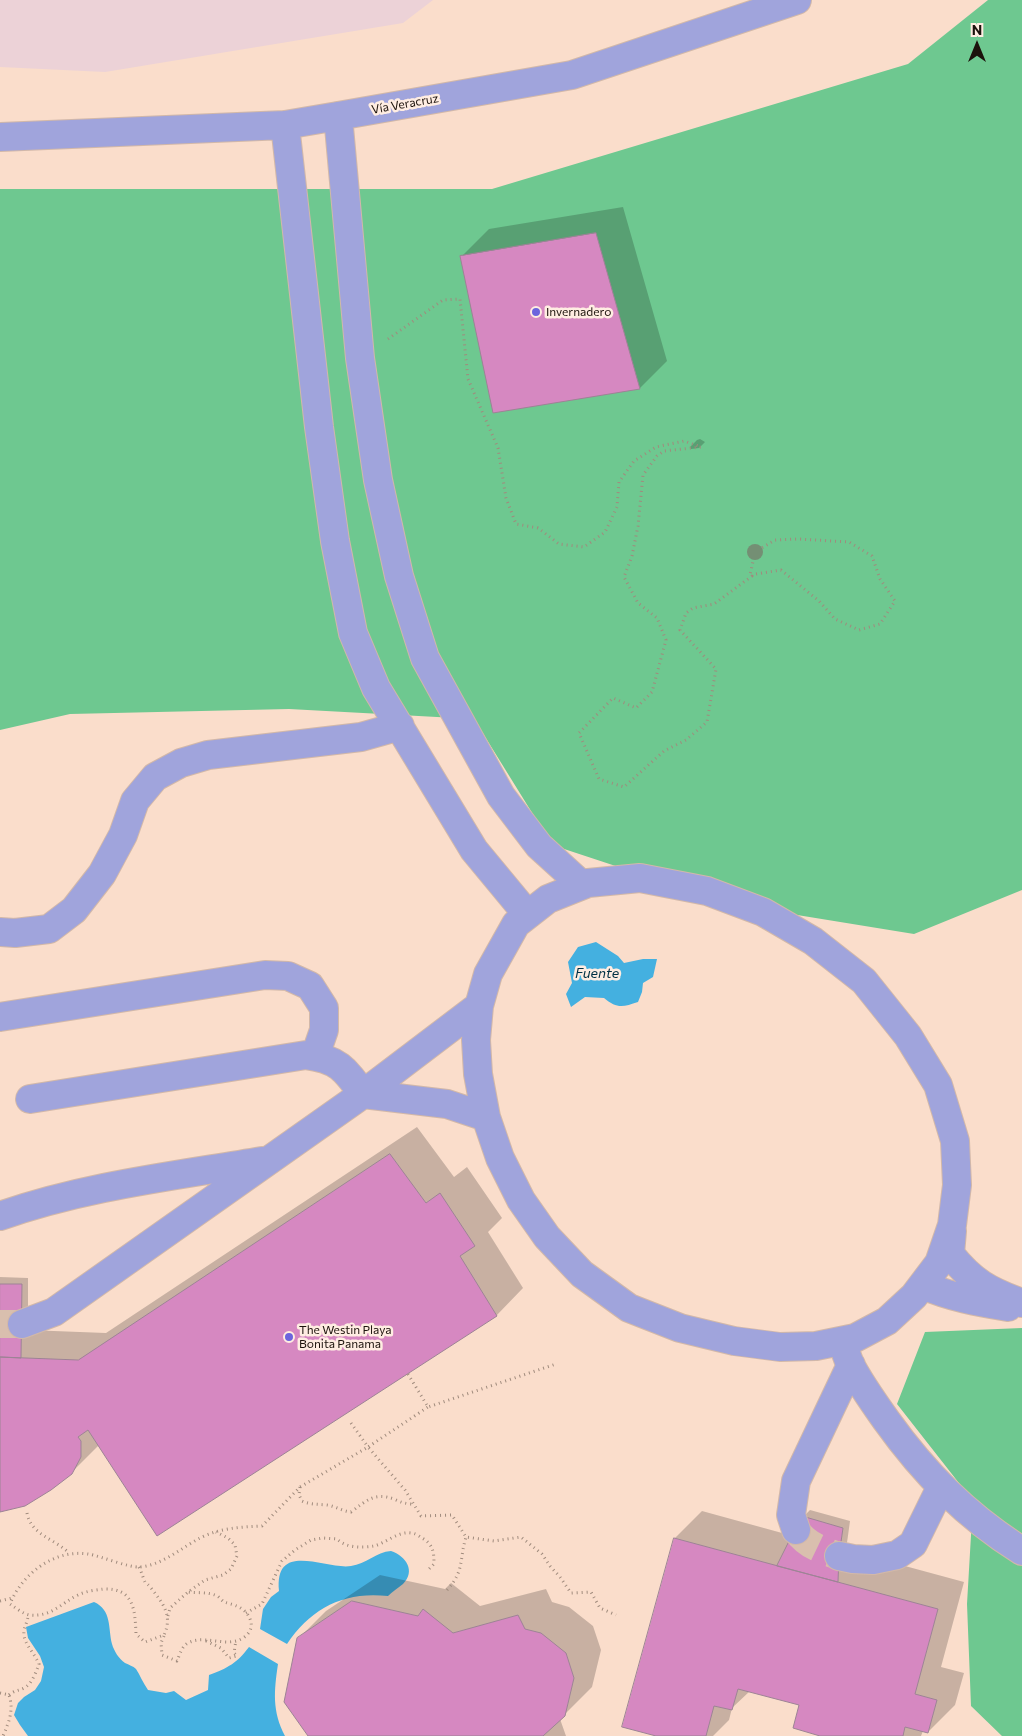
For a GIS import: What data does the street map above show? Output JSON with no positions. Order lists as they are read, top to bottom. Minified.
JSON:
{"streets":{"street":["Vía Veracruz"]},"water":["Fuente"],"places":["Invernadero","The Westin Playa Bonita Panama"],"north":"top"}
